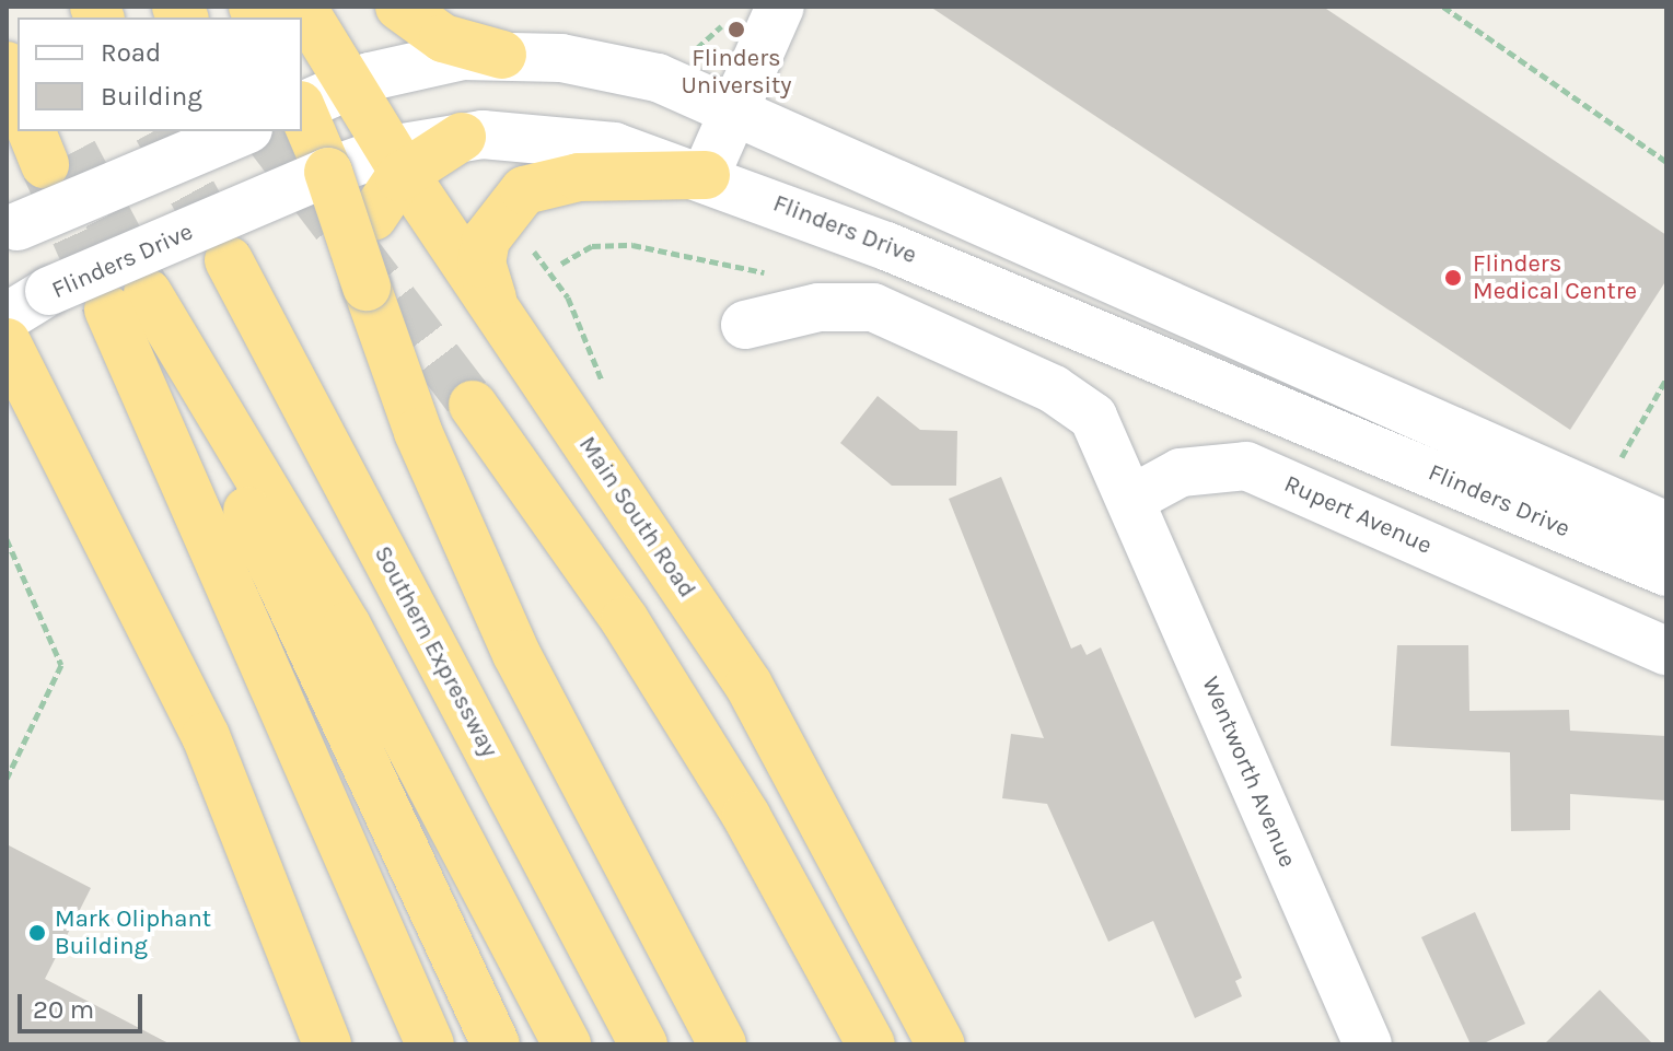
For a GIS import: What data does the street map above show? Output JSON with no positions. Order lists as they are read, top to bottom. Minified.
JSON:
{"streets":{"highway":["Main South Road","Southern Expressway"],"street":["Flinders Drive","Rupert Avenue","Wentworth Avenue"]},"crossings":[["Flinders Drive","Main South Road"],["Rupert Avenue","Wentworth Avenue"]],"places":["Flinders University","Flinders Medical Centre","Mark Oliphant Building"],"legend":["Road","Building"],"scale_bar":"20 m"}
